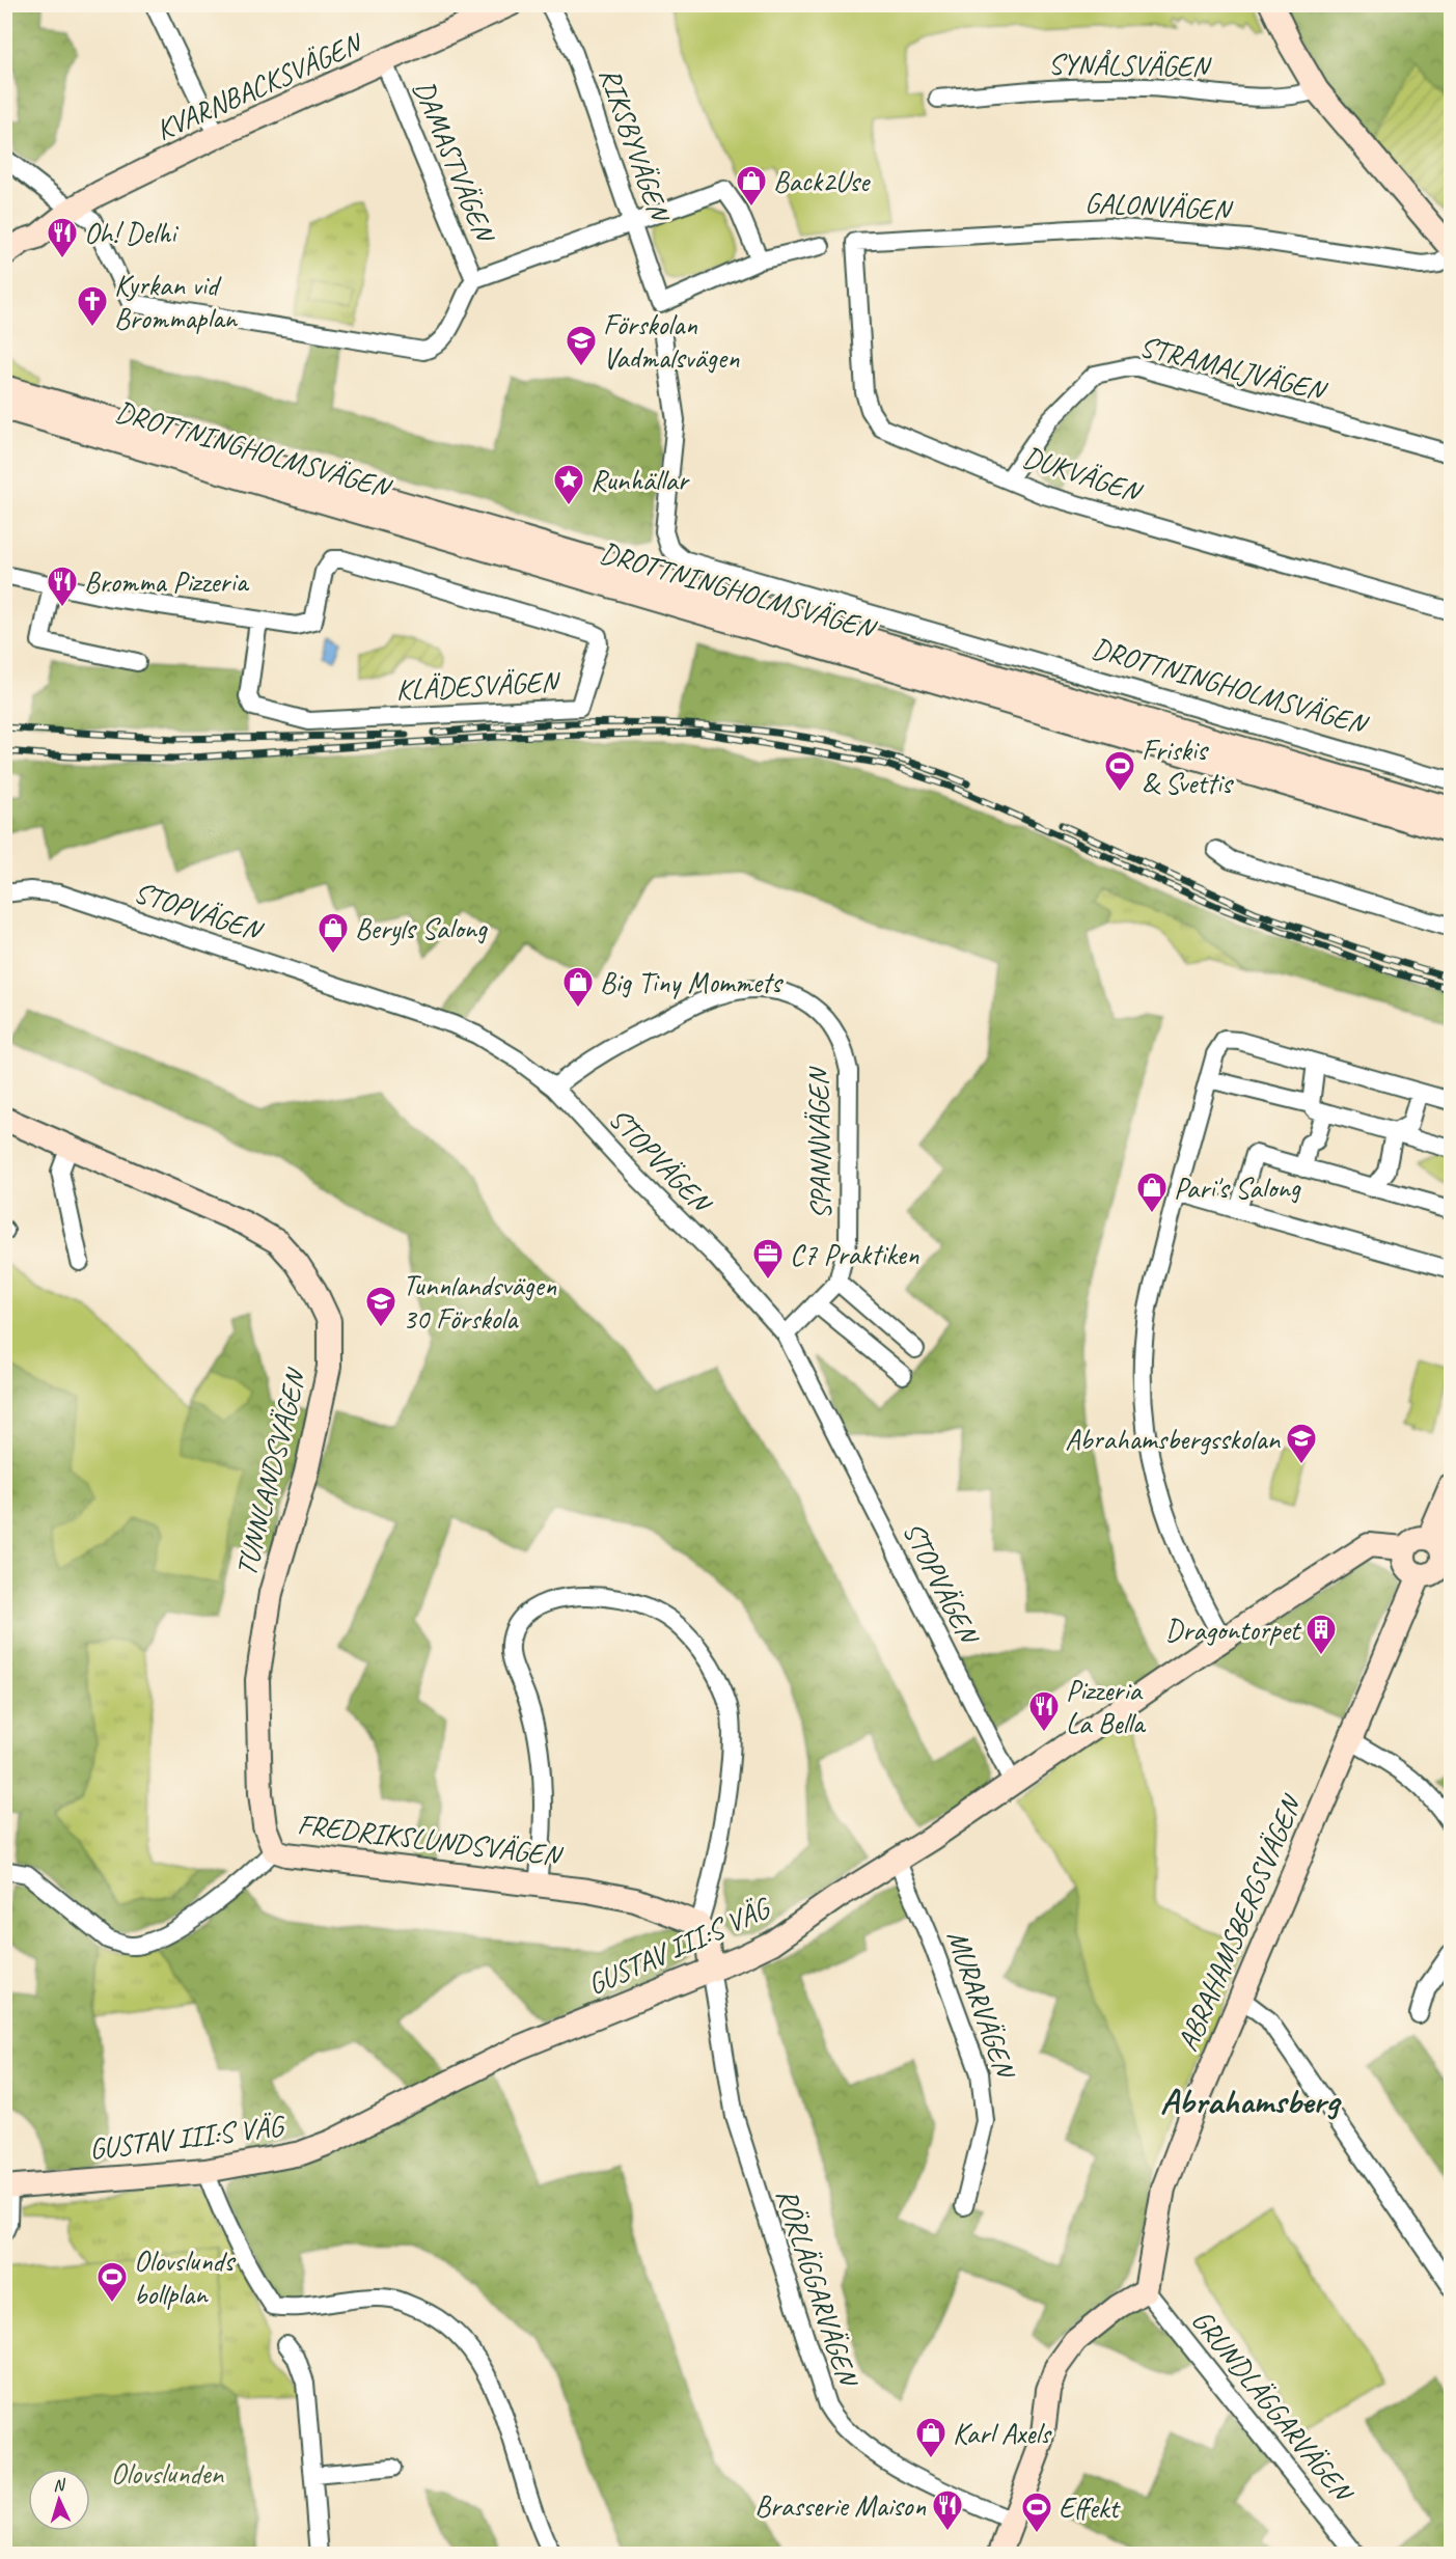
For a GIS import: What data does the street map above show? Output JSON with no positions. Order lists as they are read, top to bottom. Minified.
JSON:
{"streets":{"street":["SYNÅLSVÄGEN","KVARNBACKSVÄGEN","RIKSBYVÄGEN","DAMASTVÄGEN","GALONVÄGEN","STRAMALJVÄGEN","DROTTNINGHOLMSVÄGEN","DUKVÄGEN","KLÄDESVÄGEN","STOPVÄGEN","SPANNVÄGEN","TUNNLANDSVÄGEN","FREDRIKSLUNDSVÄGEN","ABRAHAMSBERGSVÄGEN","GUSTAV III:S VÄG","MURARVÄGEN","RÖRLÄGGARVÄGEN","GRUNDLÄGGARVÄGEN"]},"crossings":[["KVARNBACKSVÄGEN","DAMASTVÄGEN"],["GALONVÄGEN","DUKVÄGEN"],["STRAMALJVÄGEN","DUKVÄGEN"],["STOPVÄGEN","SPANNVÄGEN"],["STOPVÄGEN","GUSTAV III:S VÄG"],["TUNNLANDSVÄGEN","FREDRIKSLUNDSVÄGEN"],["ABRAHAMSBERGSVÄGEN","GUSTAV III:S VÄG"],["ABRAHAMSBERGSVÄGEN","GRUNDLÄGGARVÄGEN"],["GUSTAV III:S VÄG","MURARVÄGEN"],["GUSTAV III:S VÄG","RÖRLÄGGARVÄGEN"]],"districts":["Abrahamsberg"],"parks":["Olovslunden"],"places":{"shop":["Back2Use","Beryls Salong","Big Tiny Mommets","Pari's Salong","Karl Axels"],"restaurant":["Oh! Delhi","Bromma Pizzeria","Pizzeria La Bella","Brasserie Maison"],"church":["Kyrkan vid Brommaplan"],"school or university":["Förskolan Vadmalsvägen","Tunnlandsvägen 30 Förskola","Abrahamsbergsskolan"],"place":["Runhällar"],"sports":["Friskis & Svettis","Olovslunds bollplan","Effekt"],"office":["C7 Praktiken"],"building":["Dragontorpet"]},"north":"top"}
